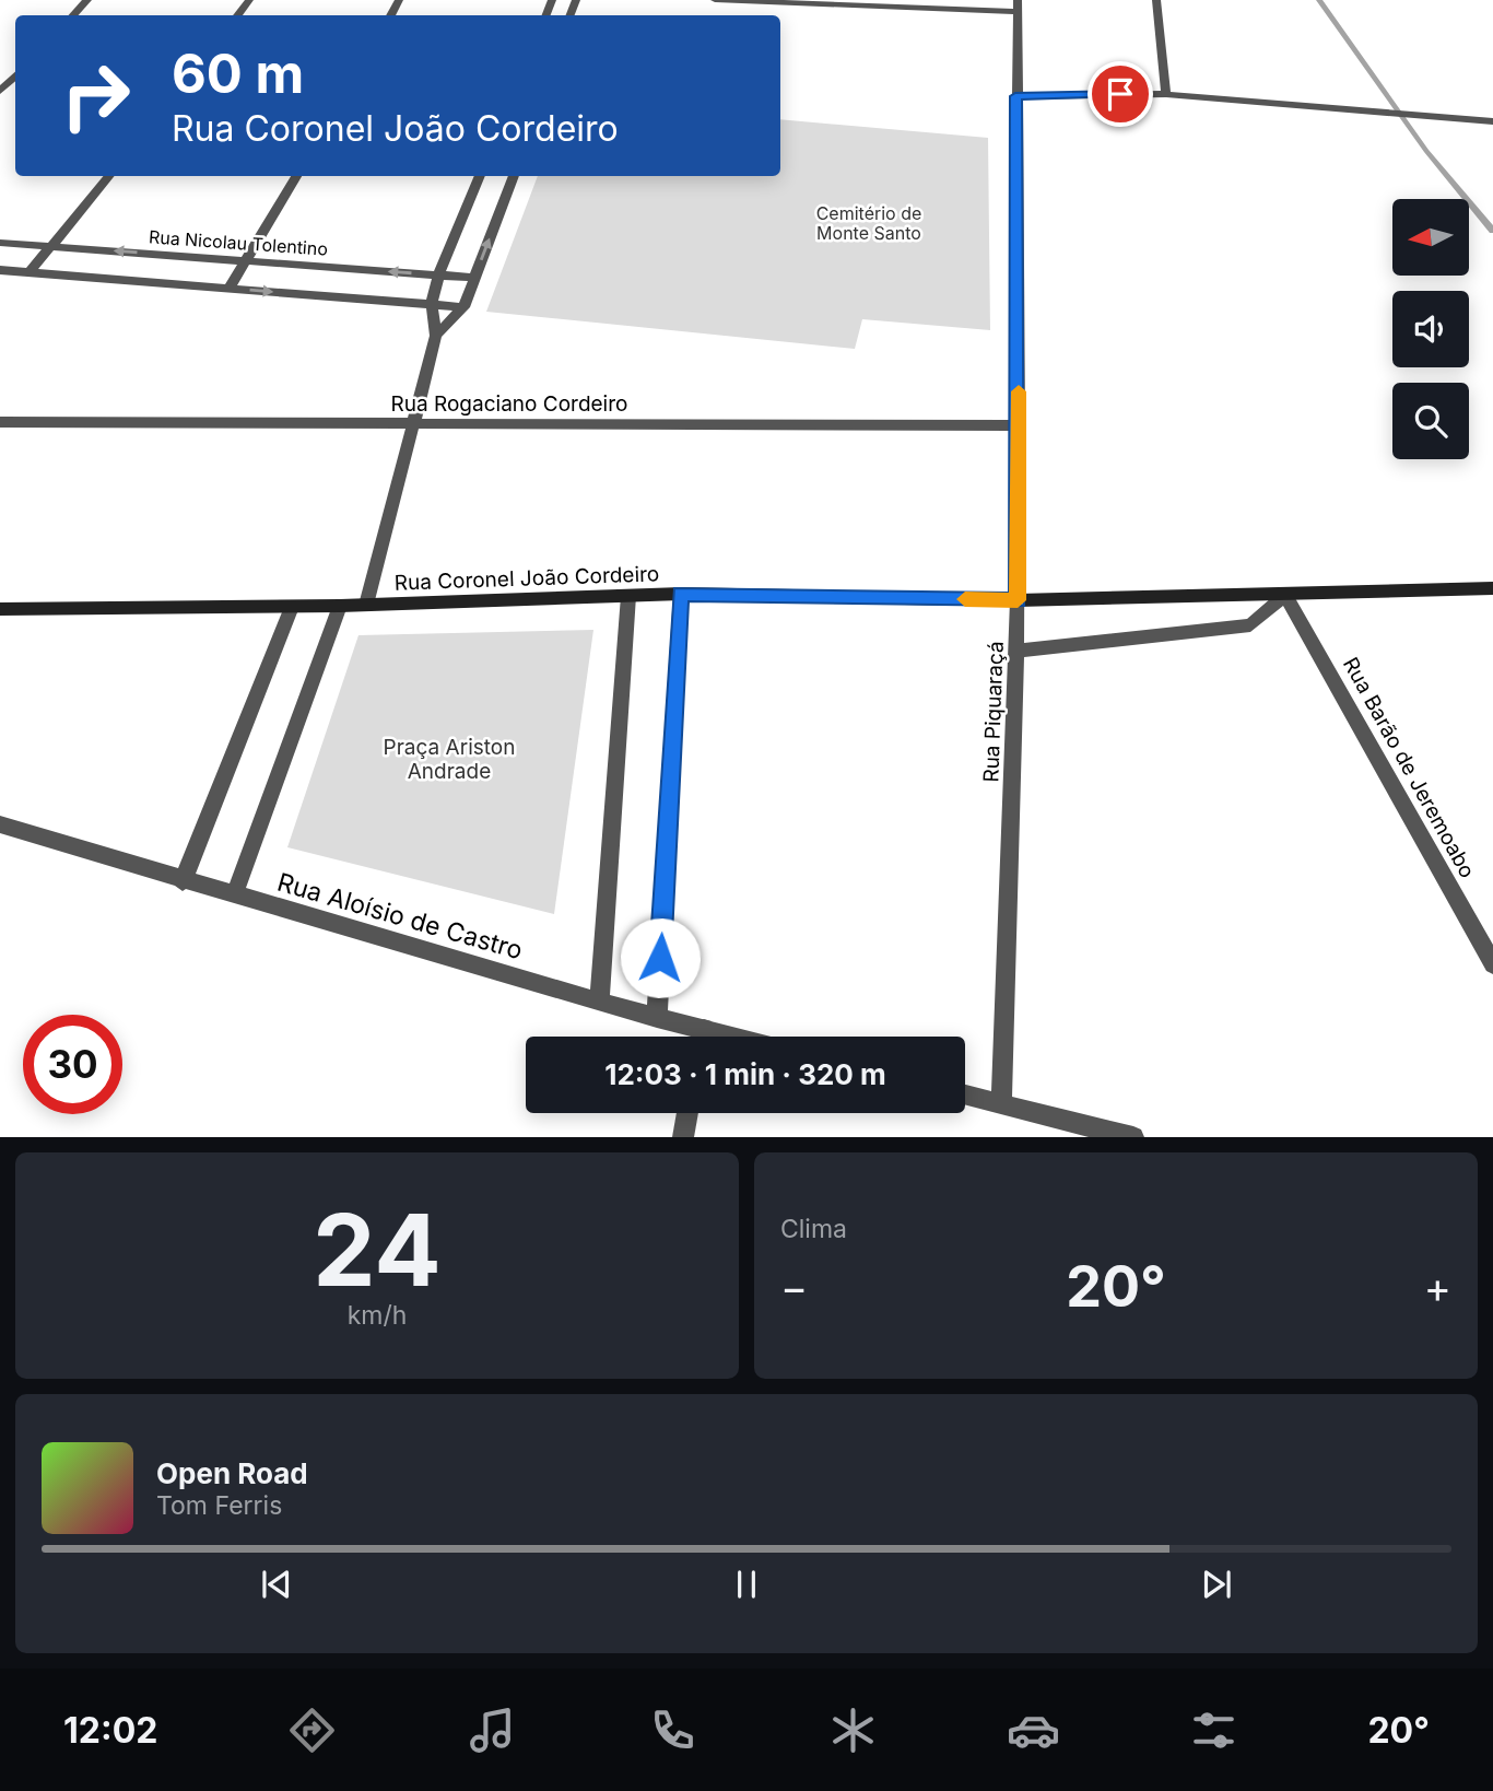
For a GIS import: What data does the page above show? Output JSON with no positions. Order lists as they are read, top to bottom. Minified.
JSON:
{"streets":{"main road":["Rua Coronel João Cordeiro"],"street":["Rua Nicolau Tolentino","Rua Rogaciano Cordeiro","Rua Piquaraçá","Rua Barão de Jeremoabo","Rua Aloísio de Castro"]},"crossings":[["Rua Rogaciano Cordeiro","Rua Piquaraçá"],["Rua Coronel João Cordeiro","Rua Piquaraçá"],["Rua Coronel João Cordeiro","Rua Barão de Jeremoabo"]],"parks":["Cemitério de Monte Santo","Praça Ariston Andrade"],"north":"left","page":{"turn":["60 m","Rua Coronel João Cordeiro"],"limit":"30","trip":"12:03 · 1 min · 320 m","tile":[["24","km/h"],"Clima"],"heat":["−","20°","+"],"song":["Open Road","Tom Ferris"],"tabs":["12:02","20°"]}}
